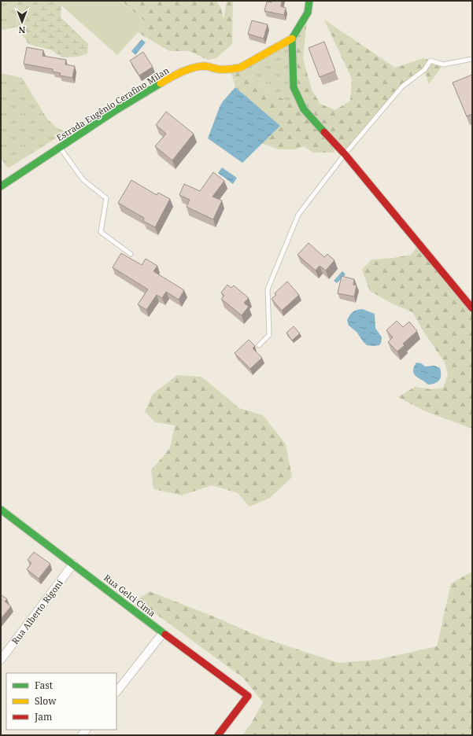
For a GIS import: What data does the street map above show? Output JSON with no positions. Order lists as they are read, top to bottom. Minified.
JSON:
{"streets":{"street":["Estrada Eugênio Cerafino Milan","Rua Gelci Cima","Rua Alberto Rigoni"]},"crossings":[["Rua Gelci Cima","Rua Alberto Rigoni"]],"legend":["Fast","Slow","Jam"],"north":"bottom"}
